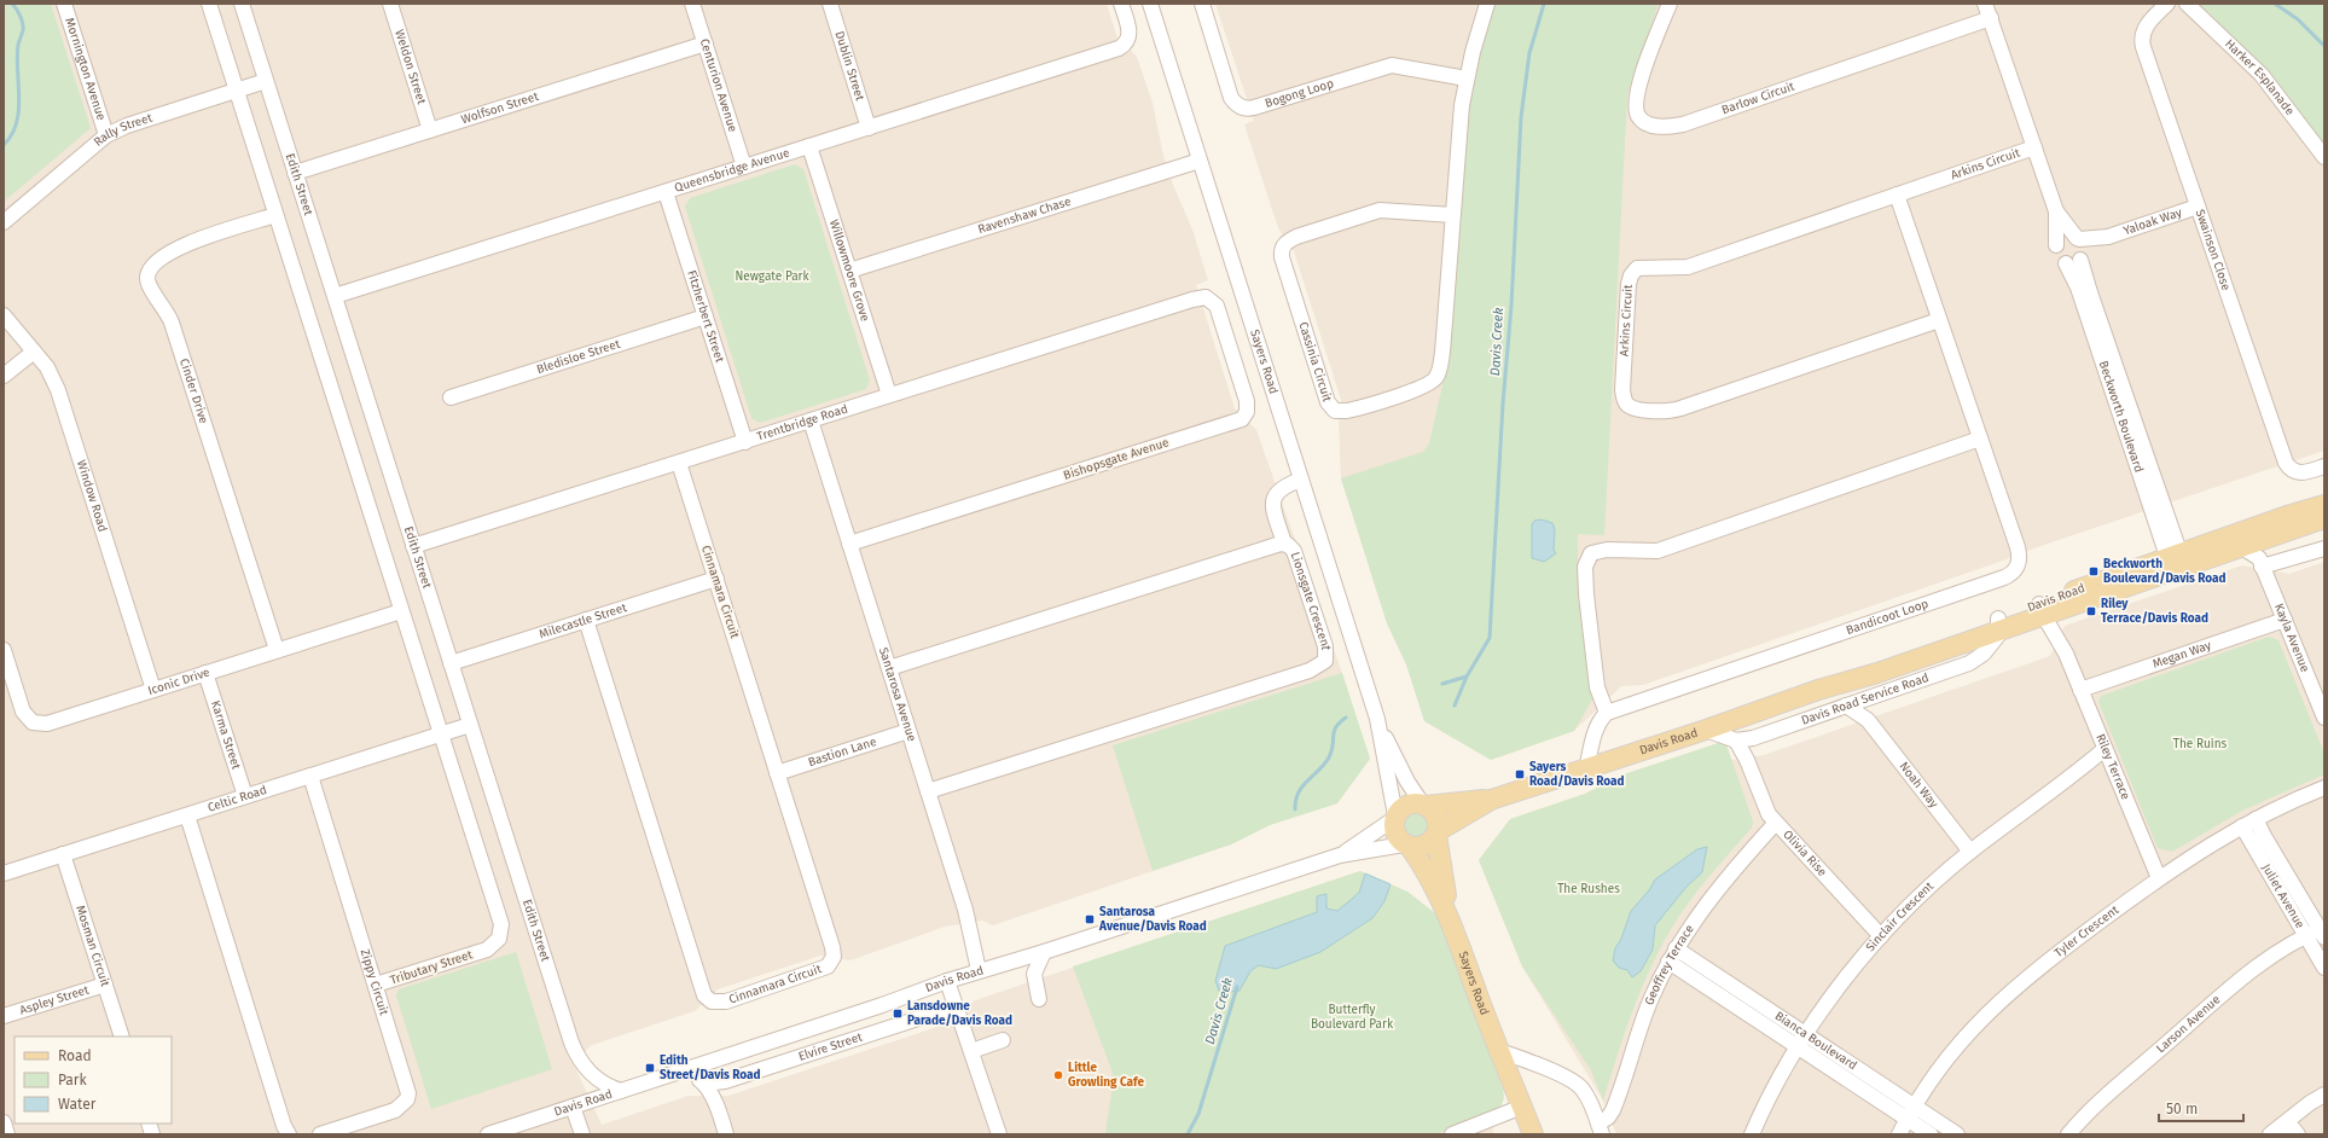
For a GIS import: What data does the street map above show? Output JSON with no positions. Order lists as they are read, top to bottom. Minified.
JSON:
{"streets":{"main road":["Sayers Road","Davis Road"],"street":["Dublin Street","Weldon Street","Mornington Avenue","Harker Esplanade","Centurion Avenue","Bogong Loop","Barlow Circuit","Wolfson Street","Rally Street","Arkins Circuit","Queensbridge Avenue","Edith Street","Ravenshaw Chase","Yaloak Way","Swainson Close","Willowmoore Grove","Fitzherbert Street","Bledisloe Street","Cassinia Circuit","Cinder Drive","Beckworth Boulevard","Trentbridge Road","Bishopsgate Avenue","Window Road","Cinnamara Circuit","Lionsgate Crescent","Bandicoot Loop","Milecastle Street","Kayla Avenue","Megan Way","Iconic Drive","Santarosa Avenue","Davis Road Service Road","Karma Street","Bastion Lane","Riley Terrace","Noah Way","Celtic Road","Olivia Rise","Juliet Avenue","Sinclair Crescent","Tyler Crescent","Mosman Circuit","Geoffrey Terrace","Tributary Street","Zippy Circuit","Aspley Street","Larson Avenue","Bianca Boulevard","Elvire Street"]},"crossings":[["Dublin Street","Queensbridge Avenue"],["Weldon Street","Wolfson Street"],["Mornington Avenue","Rally Street"],["Centurion Avenue","Wolfson Street"],["Centurion Avenue","Queensbridge Avenue"],["Bogong Loop","Cassinia Circuit"],["Wolfson Street","Edith Street"],["Rally Street","Edith Street"],["Arkins Circuit","Bandicoot Loop"],["Queensbridge Avenue","Edith Street"],["Queensbridge Avenue","Willowmoore Grove"],["Queensbridge Avenue","Fitzherbert Street"],["Edith Street","Trentbridge Road"],["Edith Street","Davis Road"],["Edith Street","Milecastle Street"],["Edith Street","Celtic Road"],["Ravenshaw Chase","Willowmoore Grove"],["Ravenshaw Chase","Sayers Road"],["Yaloak Way","Swainson Close"],["Yaloak Way","Beckworth Boulevard"],["Willowmoore Grove","Trentbridge Road"],["Fitzherbert Street","Bledisloe Street"],["Fitzherbert Street","Trentbridge Road"],["Sayers Road","Davis Road"],["Cinder Drive","Iconic Drive"],["Beckworth Boulevard","Davis Road"],["Trentbridge Road","Bishopsgate Avenue"],["Trentbridge Road","Cinnamara Circuit"],["Trentbridge Road","Santarosa Avenue"],["Bishopsgate Avenue","Santarosa Avenue"],["Window Road","Iconic Drive"],["Cinnamara Circuit","Milecastle Street"],["Cinnamara Circuit","Bastion Lane"],["Davis Road","Santarosa Avenue"],["Davis Road","Davis Road Service Road"],["Davis Road","Riley Terrace"],["Lionsgate Crescent","Santarosa Avenue"],["Kayla Avenue","Megan Way"],["Megan Way","Riley Terrace"],["Iconic Drive","Karma Street"],["Santarosa Avenue","Bastion Lane"],["Davis Road Service Road","Noah Way"],["Davis Road Service Road","Olivia Rise"],["Karma Street","Celtic Road"],["Riley Terrace","Sinclair Crescent"],["Riley Terrace","Tyler Crescent"],["Noah Way","Sinclair Crescent"],["Celtic Road","Mosman Circuit"],["Celtic Road","Tributary Street"],["Celtic Road","Zippy Circuit"],["Olivia Rise","Sinclair Crescent"],["Olivia Rise","Geoffrey Terrace"],["Juliet Avenue","Tyler Crescent"],["Juliet Avenue","Larson Avenue"],["Sinclair Crescent","Bianca Boulevard"],["Tyler Crescent","Bianca Boulevard"],["Mosman Circuit","Aspley Street"],["Geoffrey Terrace","Bianca Boulevard"],["Tributary Street","Zippy Circuit"]],"water":["Davis Creek"],"parks":["Newgate Park","The Ruins","The Rushes","Butterfly Boulevard Park"],"places":{"transit":["Beckworth Boulevard/Davis Road","Riley Terrace/Davis Road","Sayers Road/Davis Road","Santarosa Avenue/Davis Road","Lansdowne Parade/Davis Road","Edith Street/Davis Road"],"other":["Little Growling Cafe"]},"legend":["Road","Park","Water"],"scale_bar":"50 m"}
